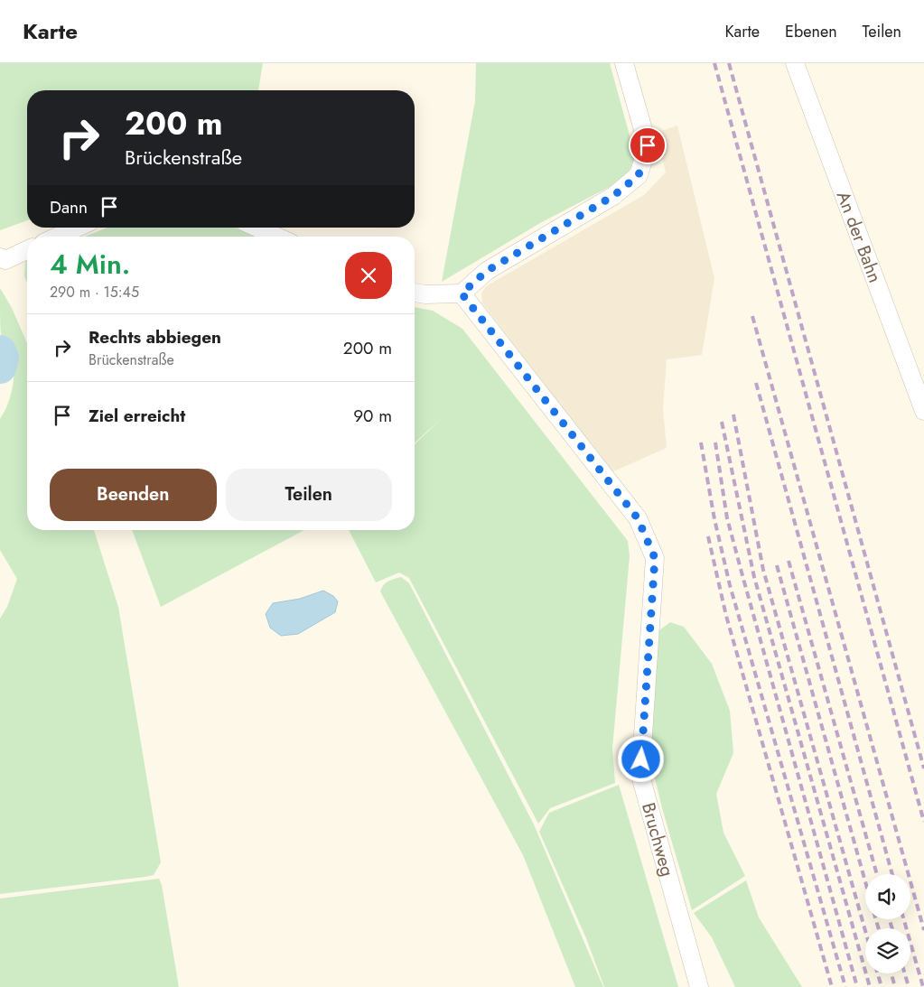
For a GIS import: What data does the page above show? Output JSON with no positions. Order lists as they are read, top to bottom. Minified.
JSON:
{"streets":{"street":["An der Bahn","Bruchweg"]},"page":{"header":"Karte","nav":["Karte","Ebenen","Teilen"],"turn":["200 m","Brückenstraße"],"then":"Dann","heading":["4 Min.","290 m · 15:45"],"list":[{"name":"Rechts abbiegen","note":"Brückenstraße","value":"200 m"},{"name":"Ziel erreicht","value":"90 m"}],"buttons":["Beenden","Teilen"]}}
